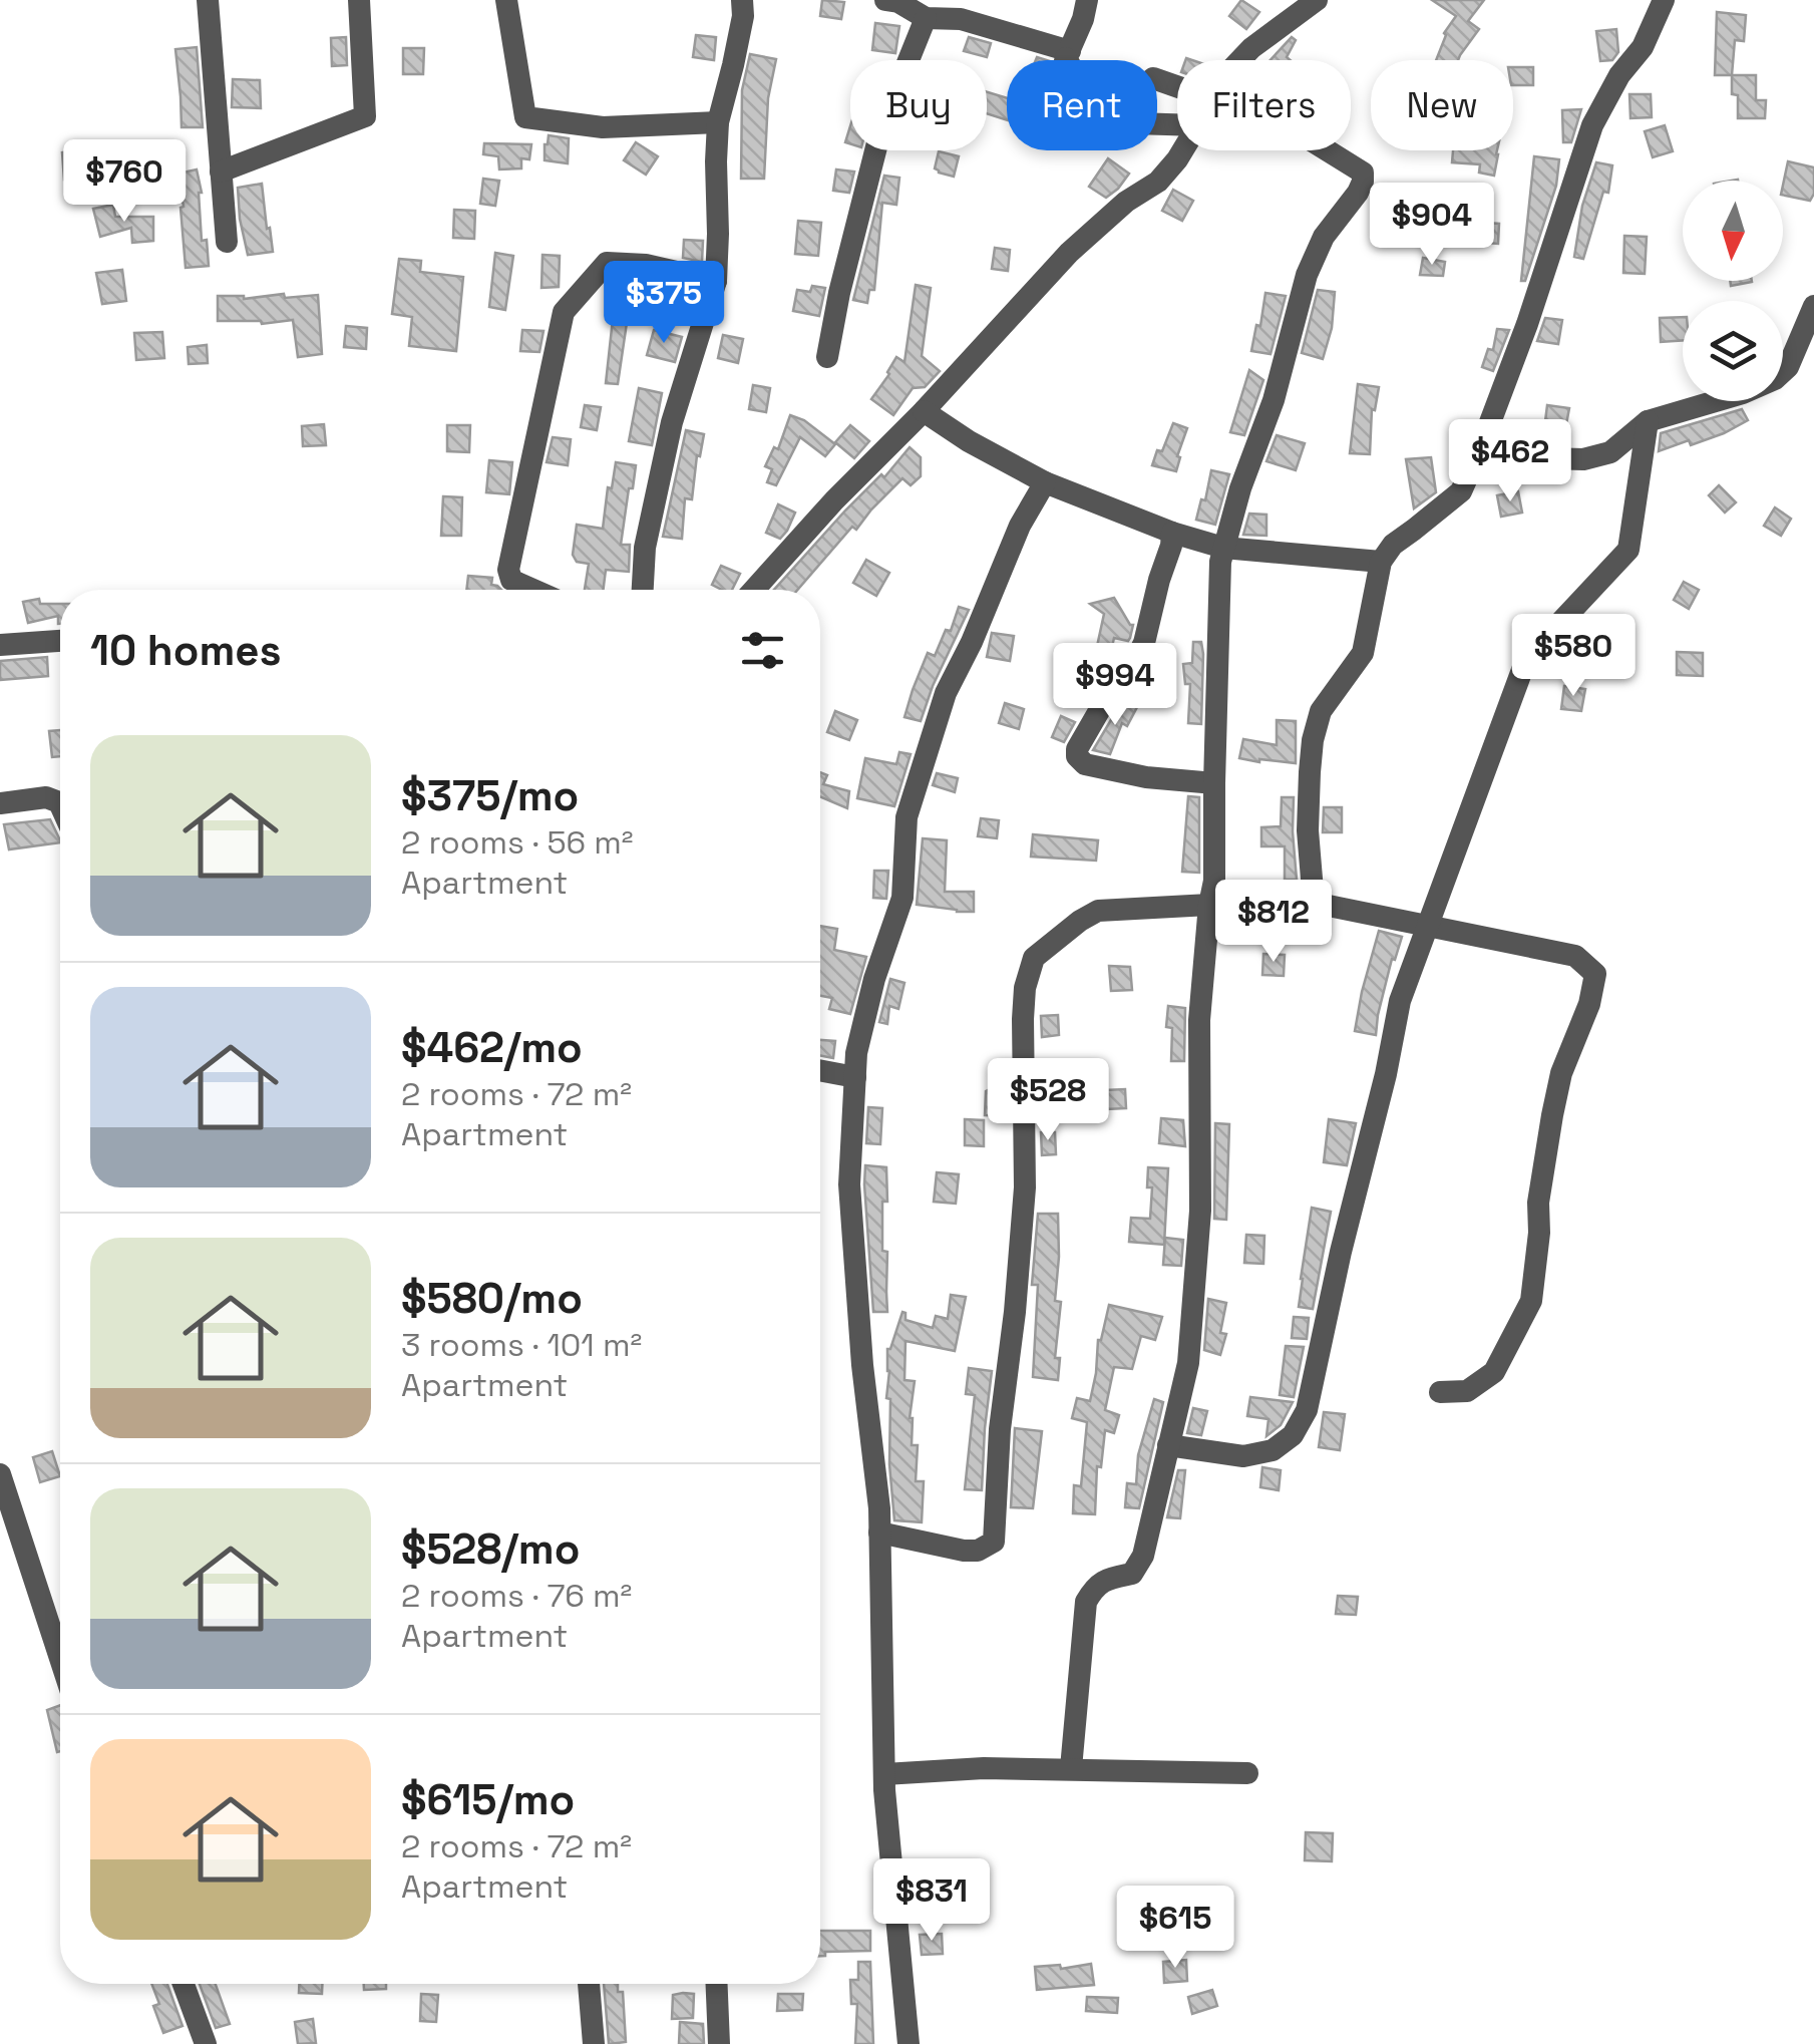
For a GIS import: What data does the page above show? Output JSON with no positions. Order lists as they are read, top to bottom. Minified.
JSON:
{"north":"bottom","page":{"chip":["Buy","Rent","Filters","New"],"price":["$760","$904","$375","$462","$580","$994","$812","$528","$831","$615"],"heading":"10 homes","list":[{"name":"$375/mo","note":"2 rooms · 56 m² · Apartment"},{"name":"$462/mo","note":"2 rooms · 72 m² · Apartment"},{"name":"$580/mo","note":"3 rooms · 101 m² · Apartment"},{"name":"$528/mo","note":"2 rooms · 76 m² · Apartment"},{"name":"$615/mo","note":"2 rooms · 72 m² · Apartment"}]}}
